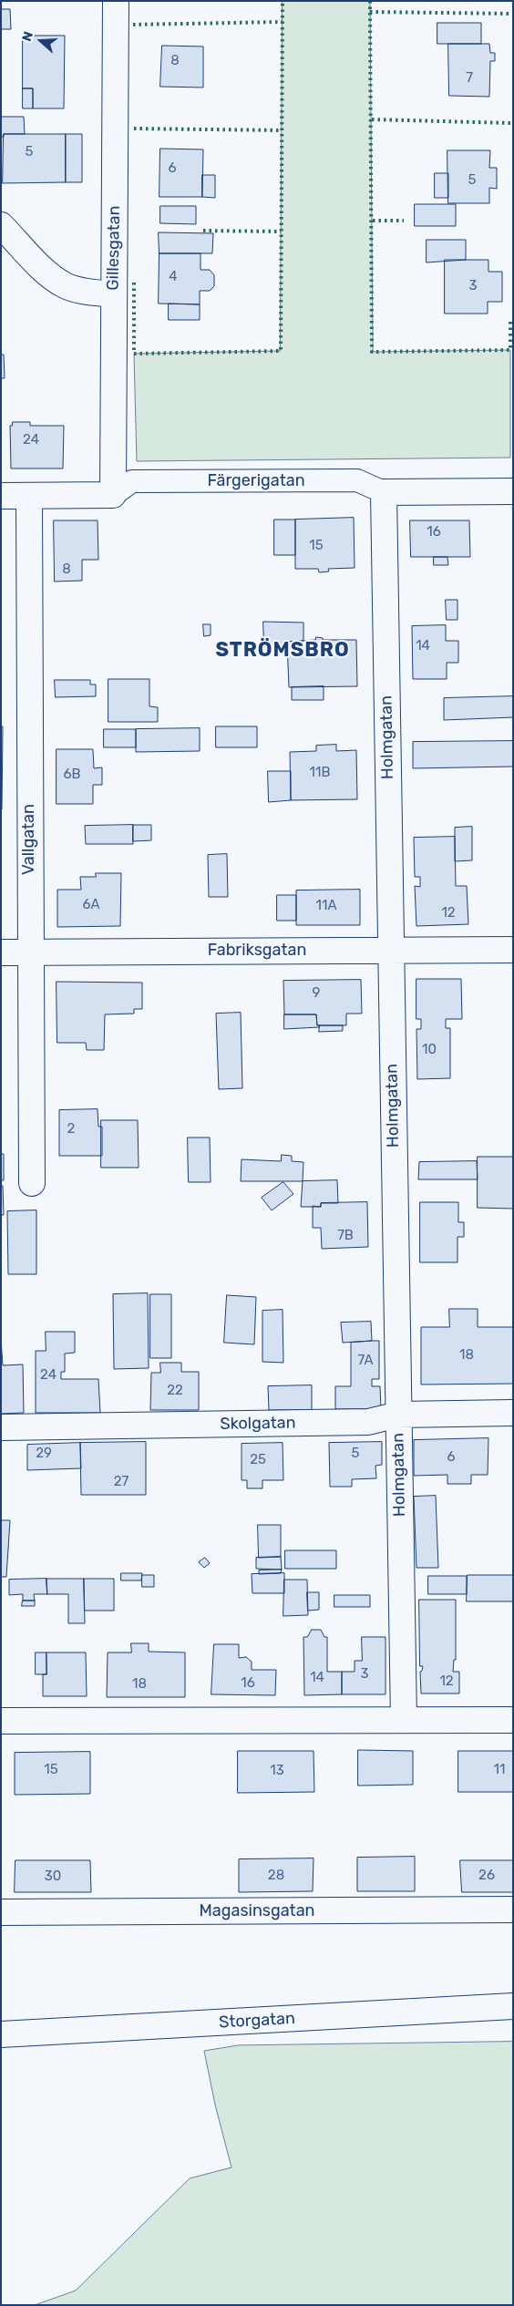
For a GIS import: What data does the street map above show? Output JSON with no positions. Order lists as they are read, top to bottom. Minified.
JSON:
{"streets":{"street":["Gillesgatan","Färgerigatan","Holmgatan","Vallgatan","Fabriksgatan","Skolgatan","Magasinsgatan","Storgatan"]},"crossings":[["Gillesgatan","Färgerigatan"],["Färgerigatan","Holmgatan"],["Holmgatan","Fabriksgatan"],["Holmgatan","Skolgatan"],["Vallgatan","Fabriksgatan"]],"districts":["STRÖMSBRO"],"house_numbers":["8","7","5","6","5","4","3","24","16","15","8","14","11B","6B","6A","11A","12","9","10","2","7B","18","7A","24","22","29","5","6","25","27","3","14","12","16","18","15","11","13","28","26","30"],"north":"left"}
